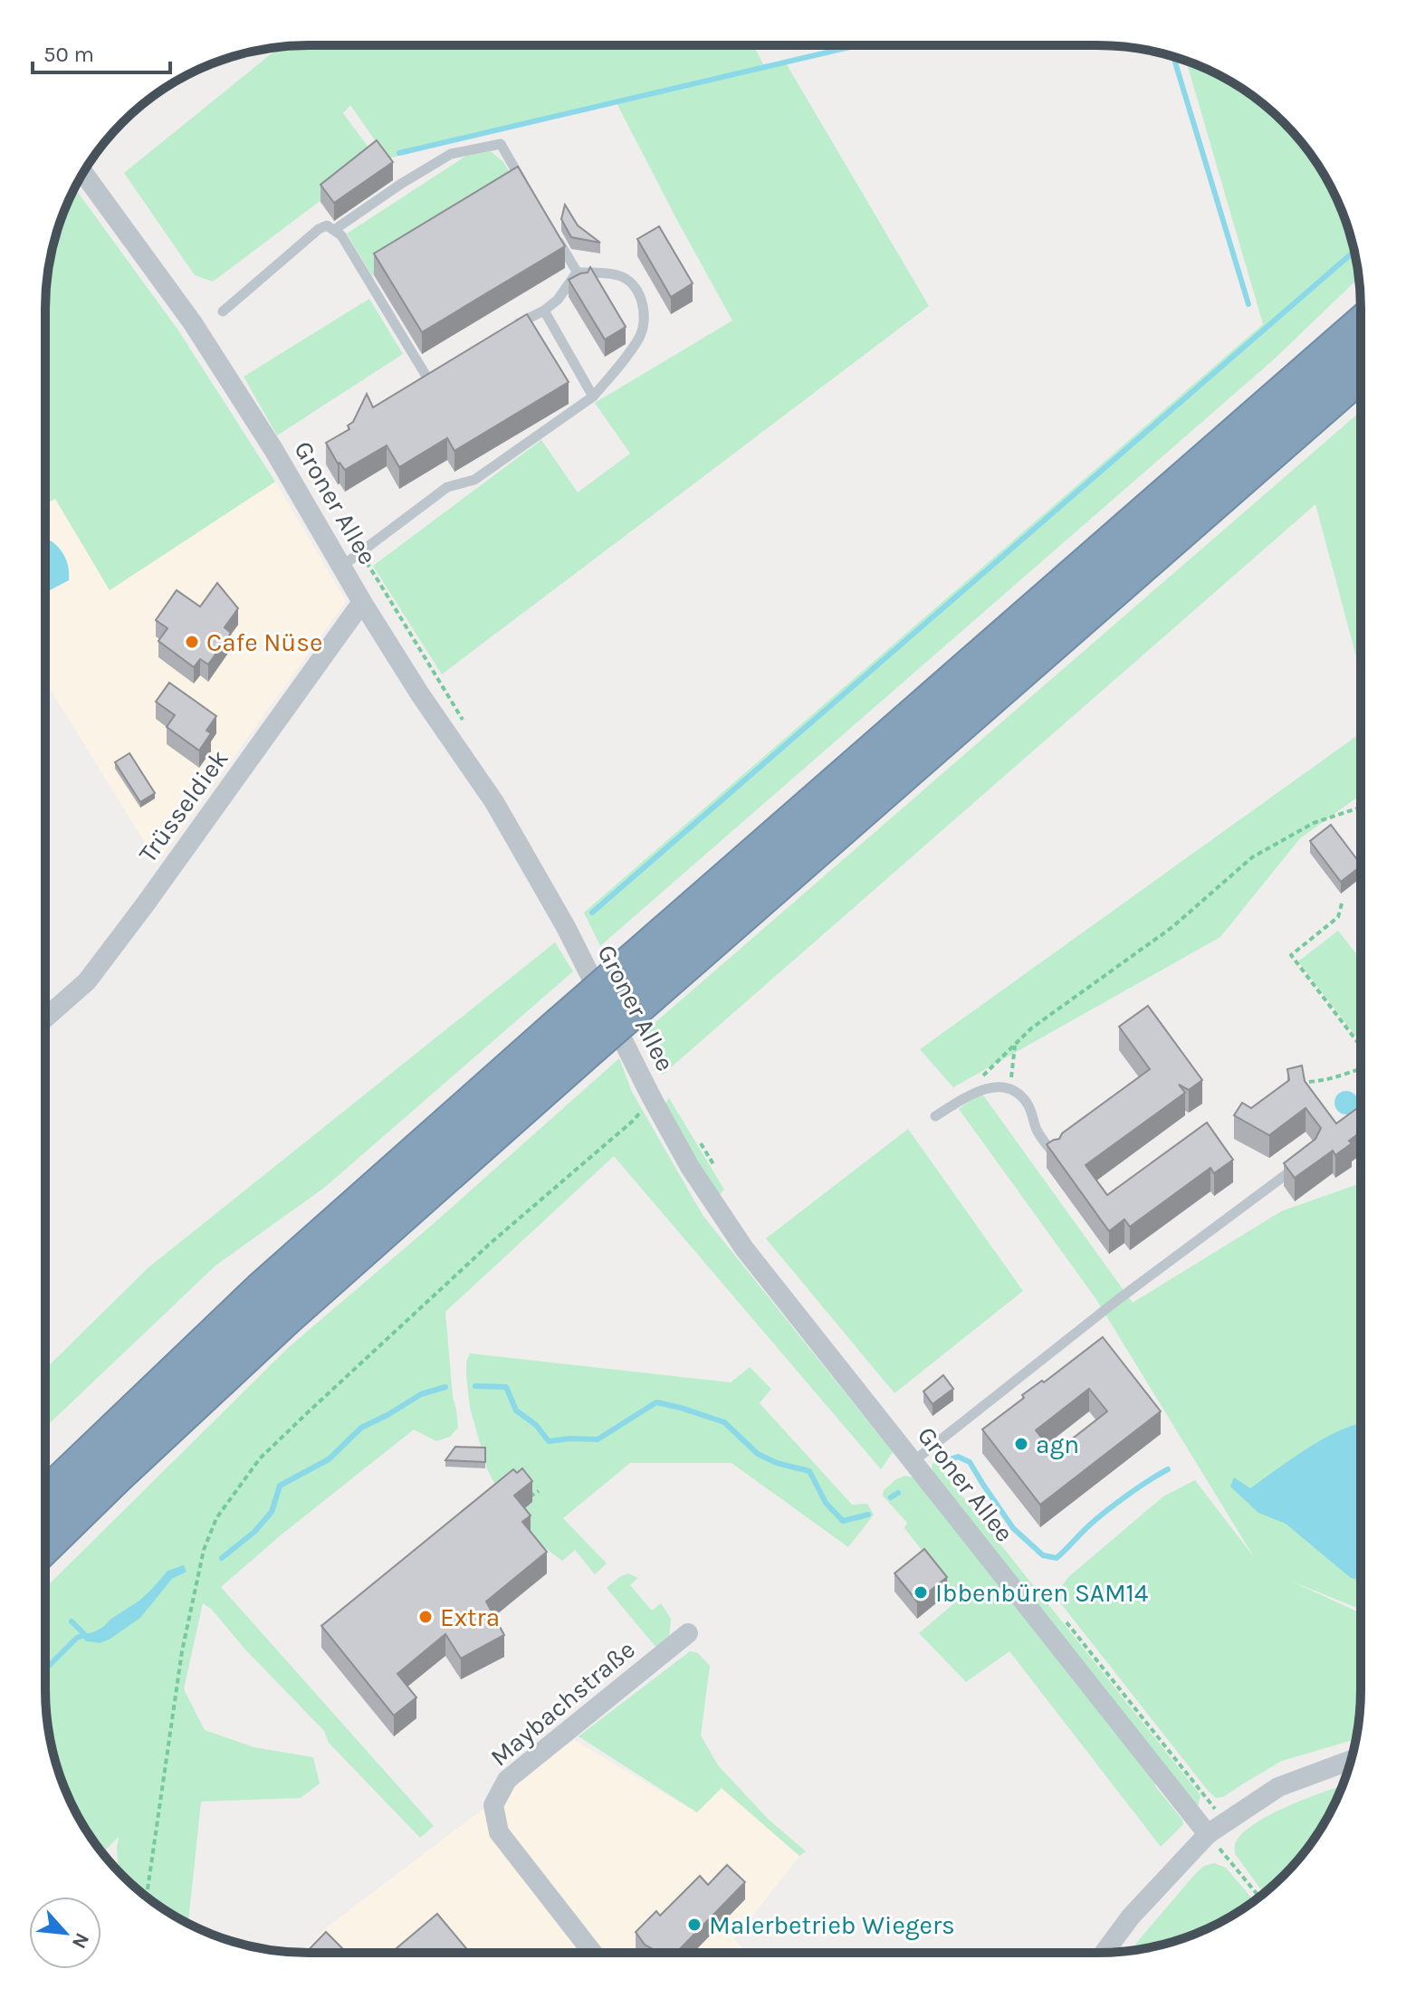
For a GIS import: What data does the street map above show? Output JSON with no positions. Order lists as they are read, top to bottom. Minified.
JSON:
{"streets":{"street":["Groner Allee","Trüsseldiek","Maybachstraße"]},"crossings":[["Groner Allee","Trüsseldiek"]],"places":["Cafe Nüse","agn","Ibbenbüren SAM14","Extra","Malerbetrieb Wiegers"],"scale_bar":"50 m","north":"bottom right"}
